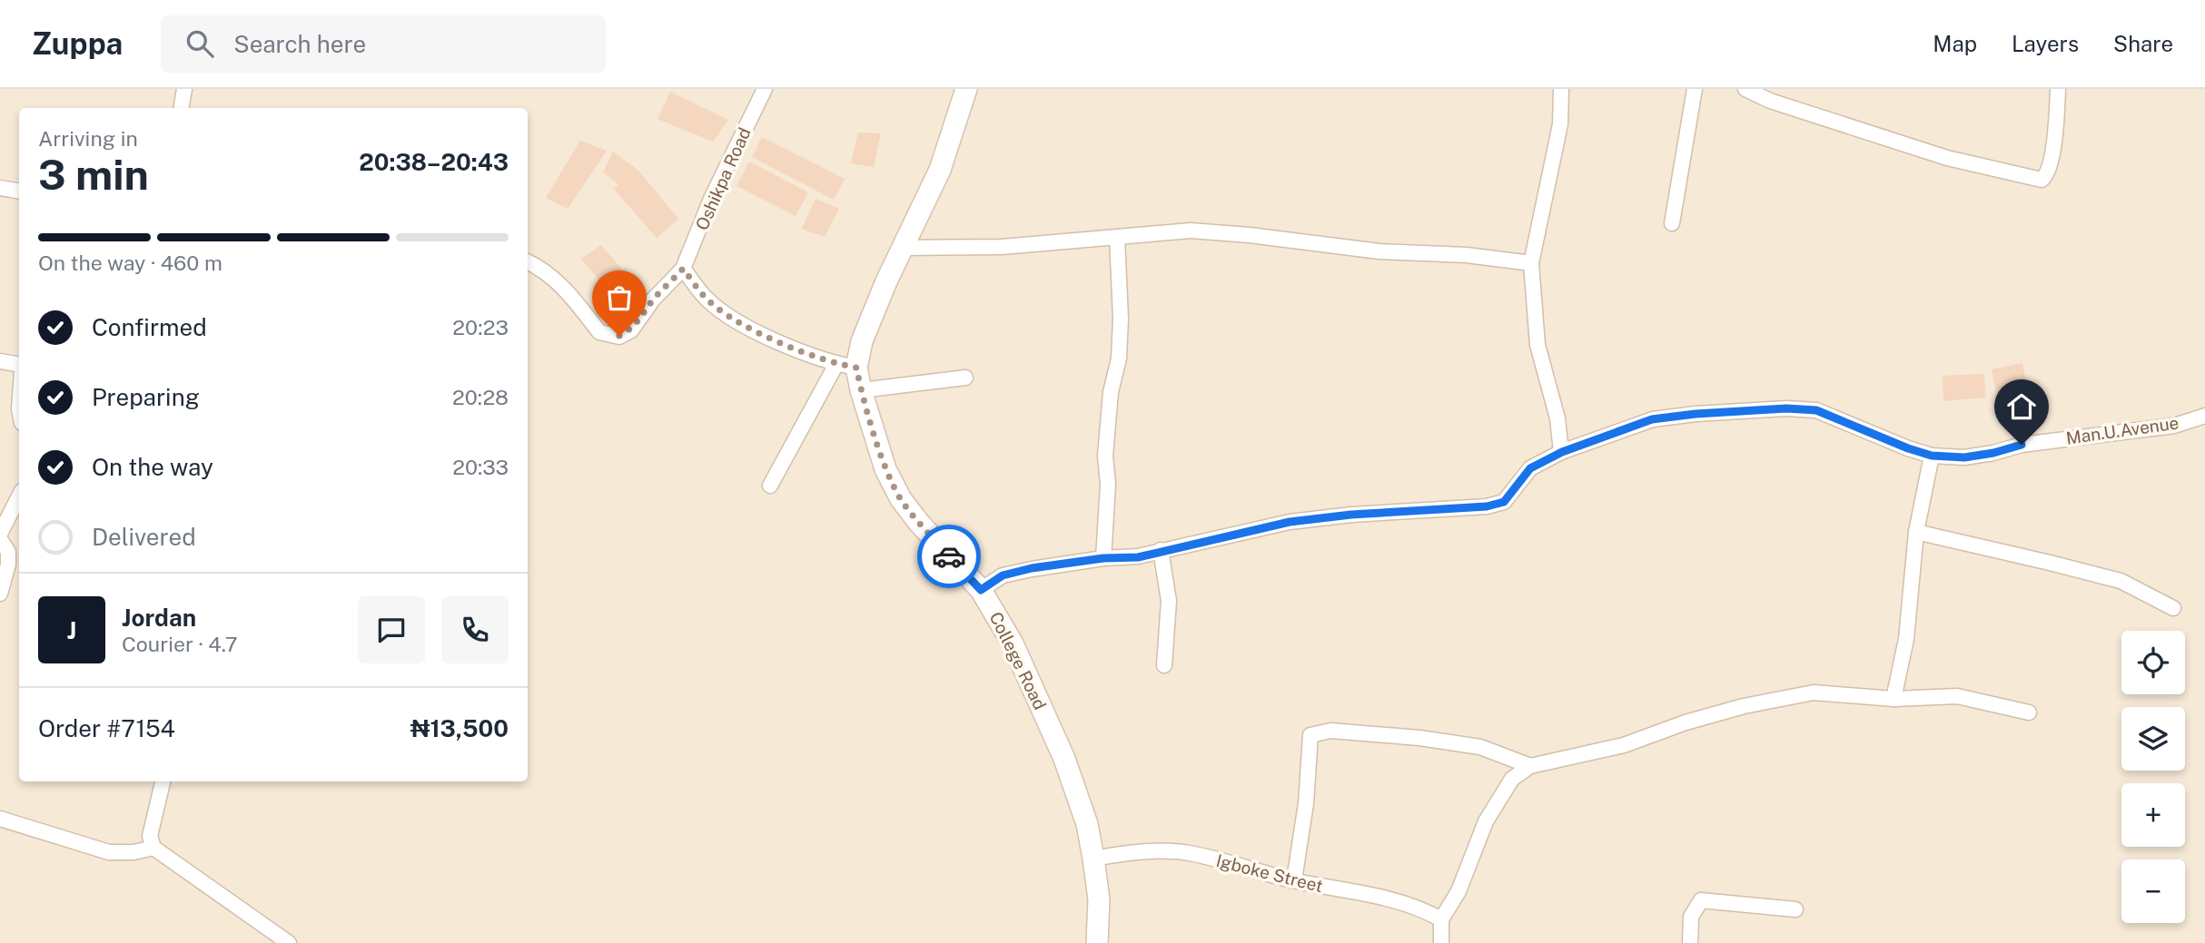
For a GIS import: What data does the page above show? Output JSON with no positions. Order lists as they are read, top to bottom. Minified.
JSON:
{"streets":{"main road":["College Road"],"street":["Oshikpa Road","Man.U.Avenue","Igboke Street"]},"crossings":[["Man.U.Avenue","College Road"],["College Road","Igboke Street"]],"page":{"header":"Zuppa","search":"Search here","nav":["Map","Layers","Share"],"heading":["3 min","Arriving in","20:38–20:43"],"panel":["Jordan","Courier · 4.7","Order #7154","₦13,500"],"bar":"On the way · 460 m","list":[["Confirmed","20:23"],["Preparing","20:28"],["On the way","20:33"],"Delivered"],"round":"J","map_buttons":["+","−"]}}
